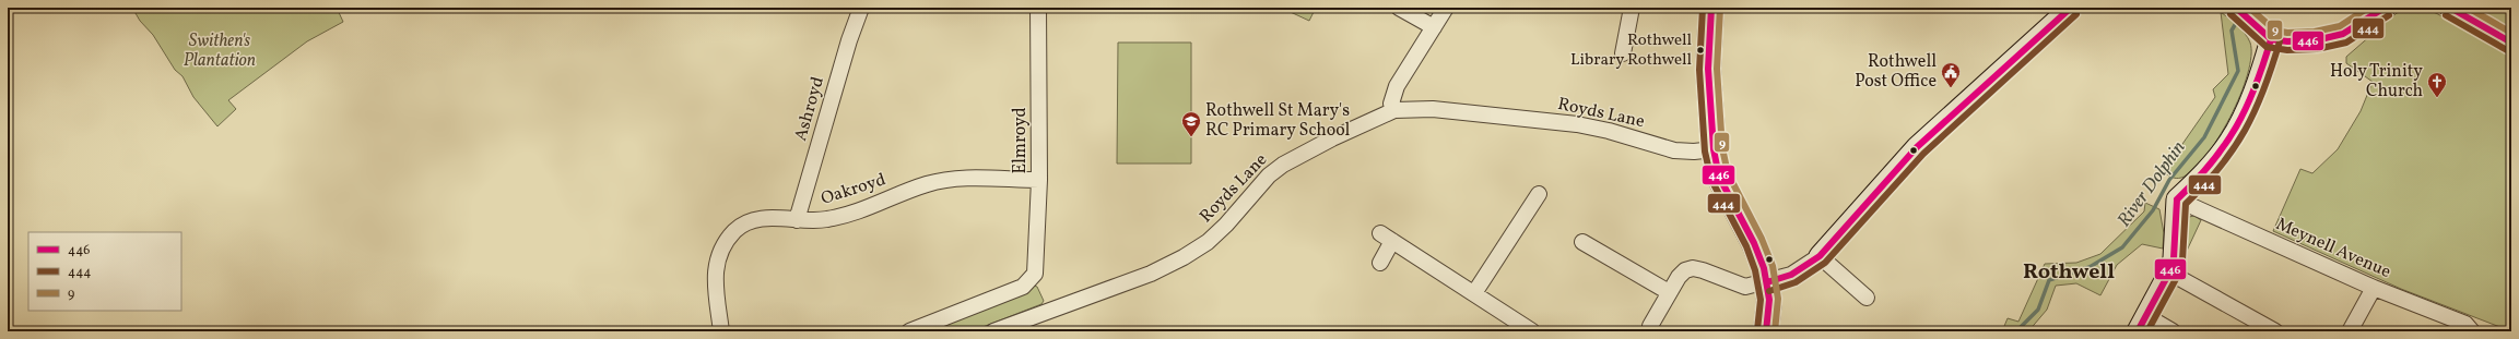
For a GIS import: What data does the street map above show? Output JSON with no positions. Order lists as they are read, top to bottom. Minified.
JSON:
{"streets":{"street":["Ashroyd","Royds Lane","Elmroyd","Oakroyd","Meynell Avenue"]},"crossings":[["Ashroyd","Oakroyd"],["Elmroyd","Oakroyd"]],"districts":["Rothwell"],"water":["River Dolphin"],"parks":["Swithen's Plantation"],"places":{"other":["Rothwell Library Rothwell"],"public building":["Rothwell Post Office"],"church":["Holy Trinity Church"],"school or university":["Rothwell St Mary's RC Primary School"]},"lines":["transit line 446","transit line 444","transit line 9"],"legend":["446","444","9"]}
